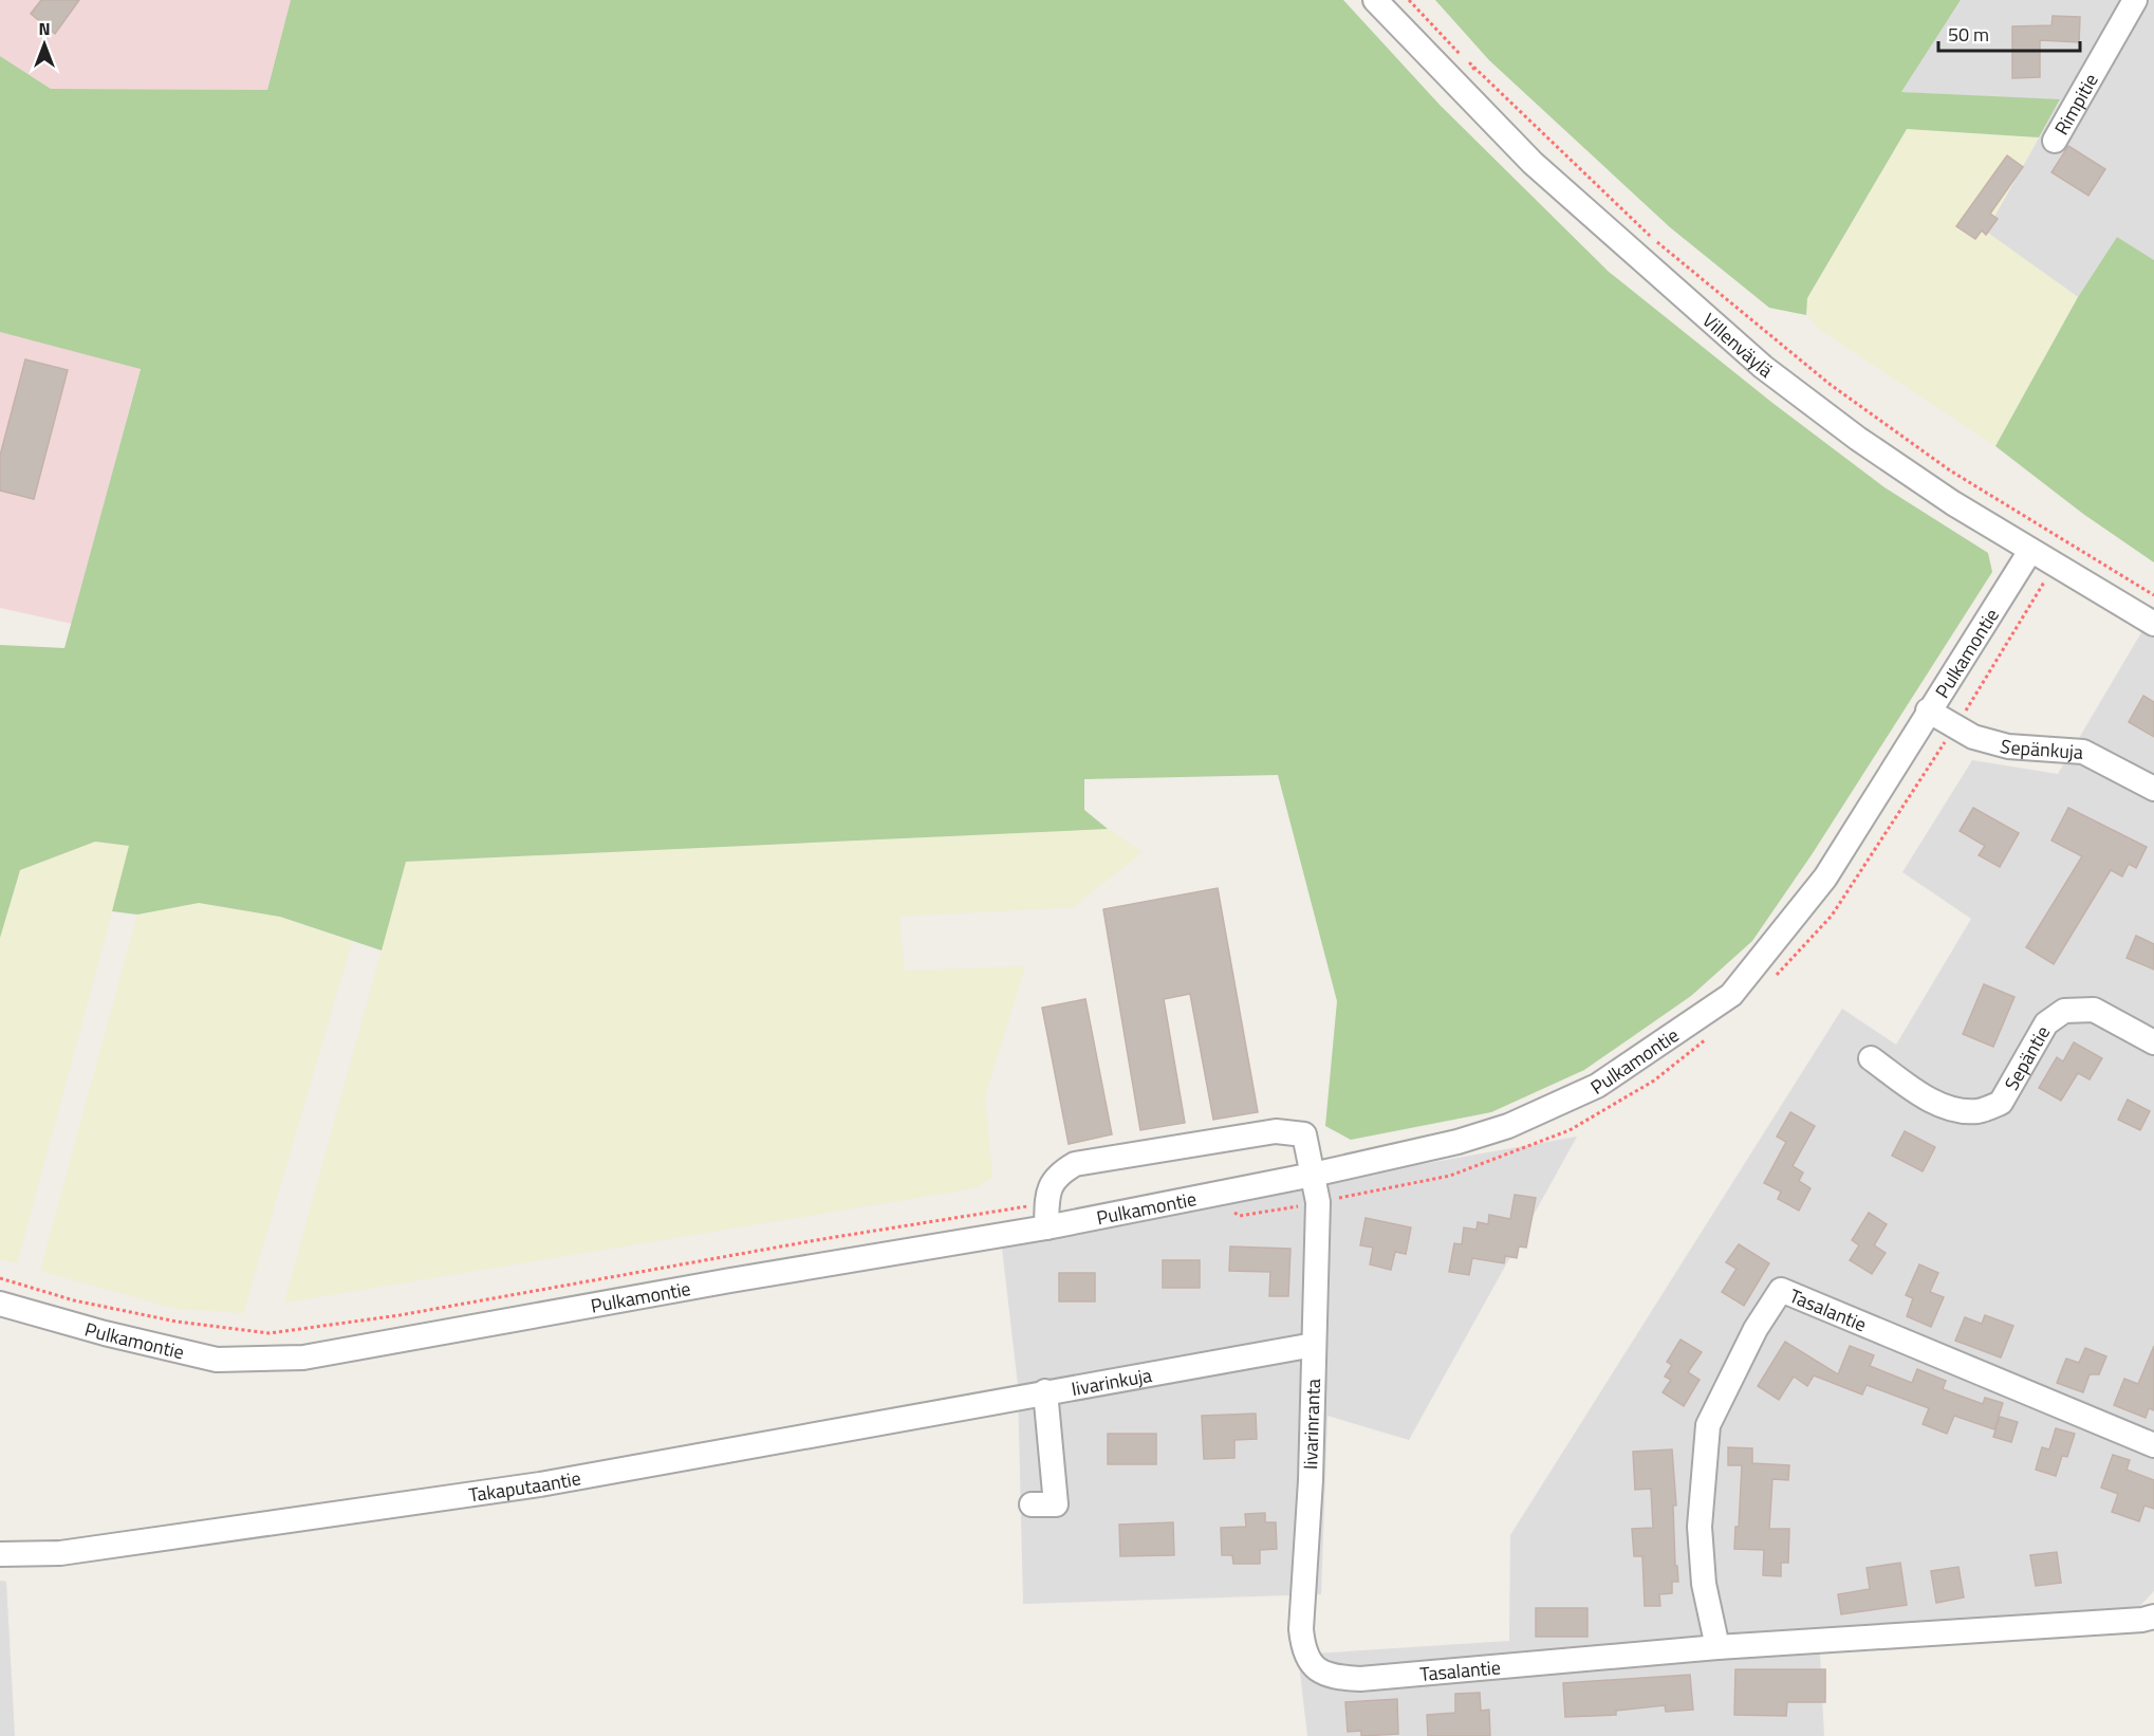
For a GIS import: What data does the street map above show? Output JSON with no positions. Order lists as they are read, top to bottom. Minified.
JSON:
{"streets":{"street":["Rimpitie","Villenväylä","Pulkamontie","Sepänkuja","Sepäntie","Tasalantie","Iivarinkuja","Iivarinranta","Takaputaantie"]},"crossings":[["Villenväylä","Pulkamontie"],["Pulkamontie","Sepänkuja"],["Pulkamontie","Iivarinranta"],["Tasalantie","Iivarinranta"],["Iivarinkuja","Iivarinranta"],["Iivarinkuja","Takaputaantie"]],"scale_bar":"50 m","north":"top"}
